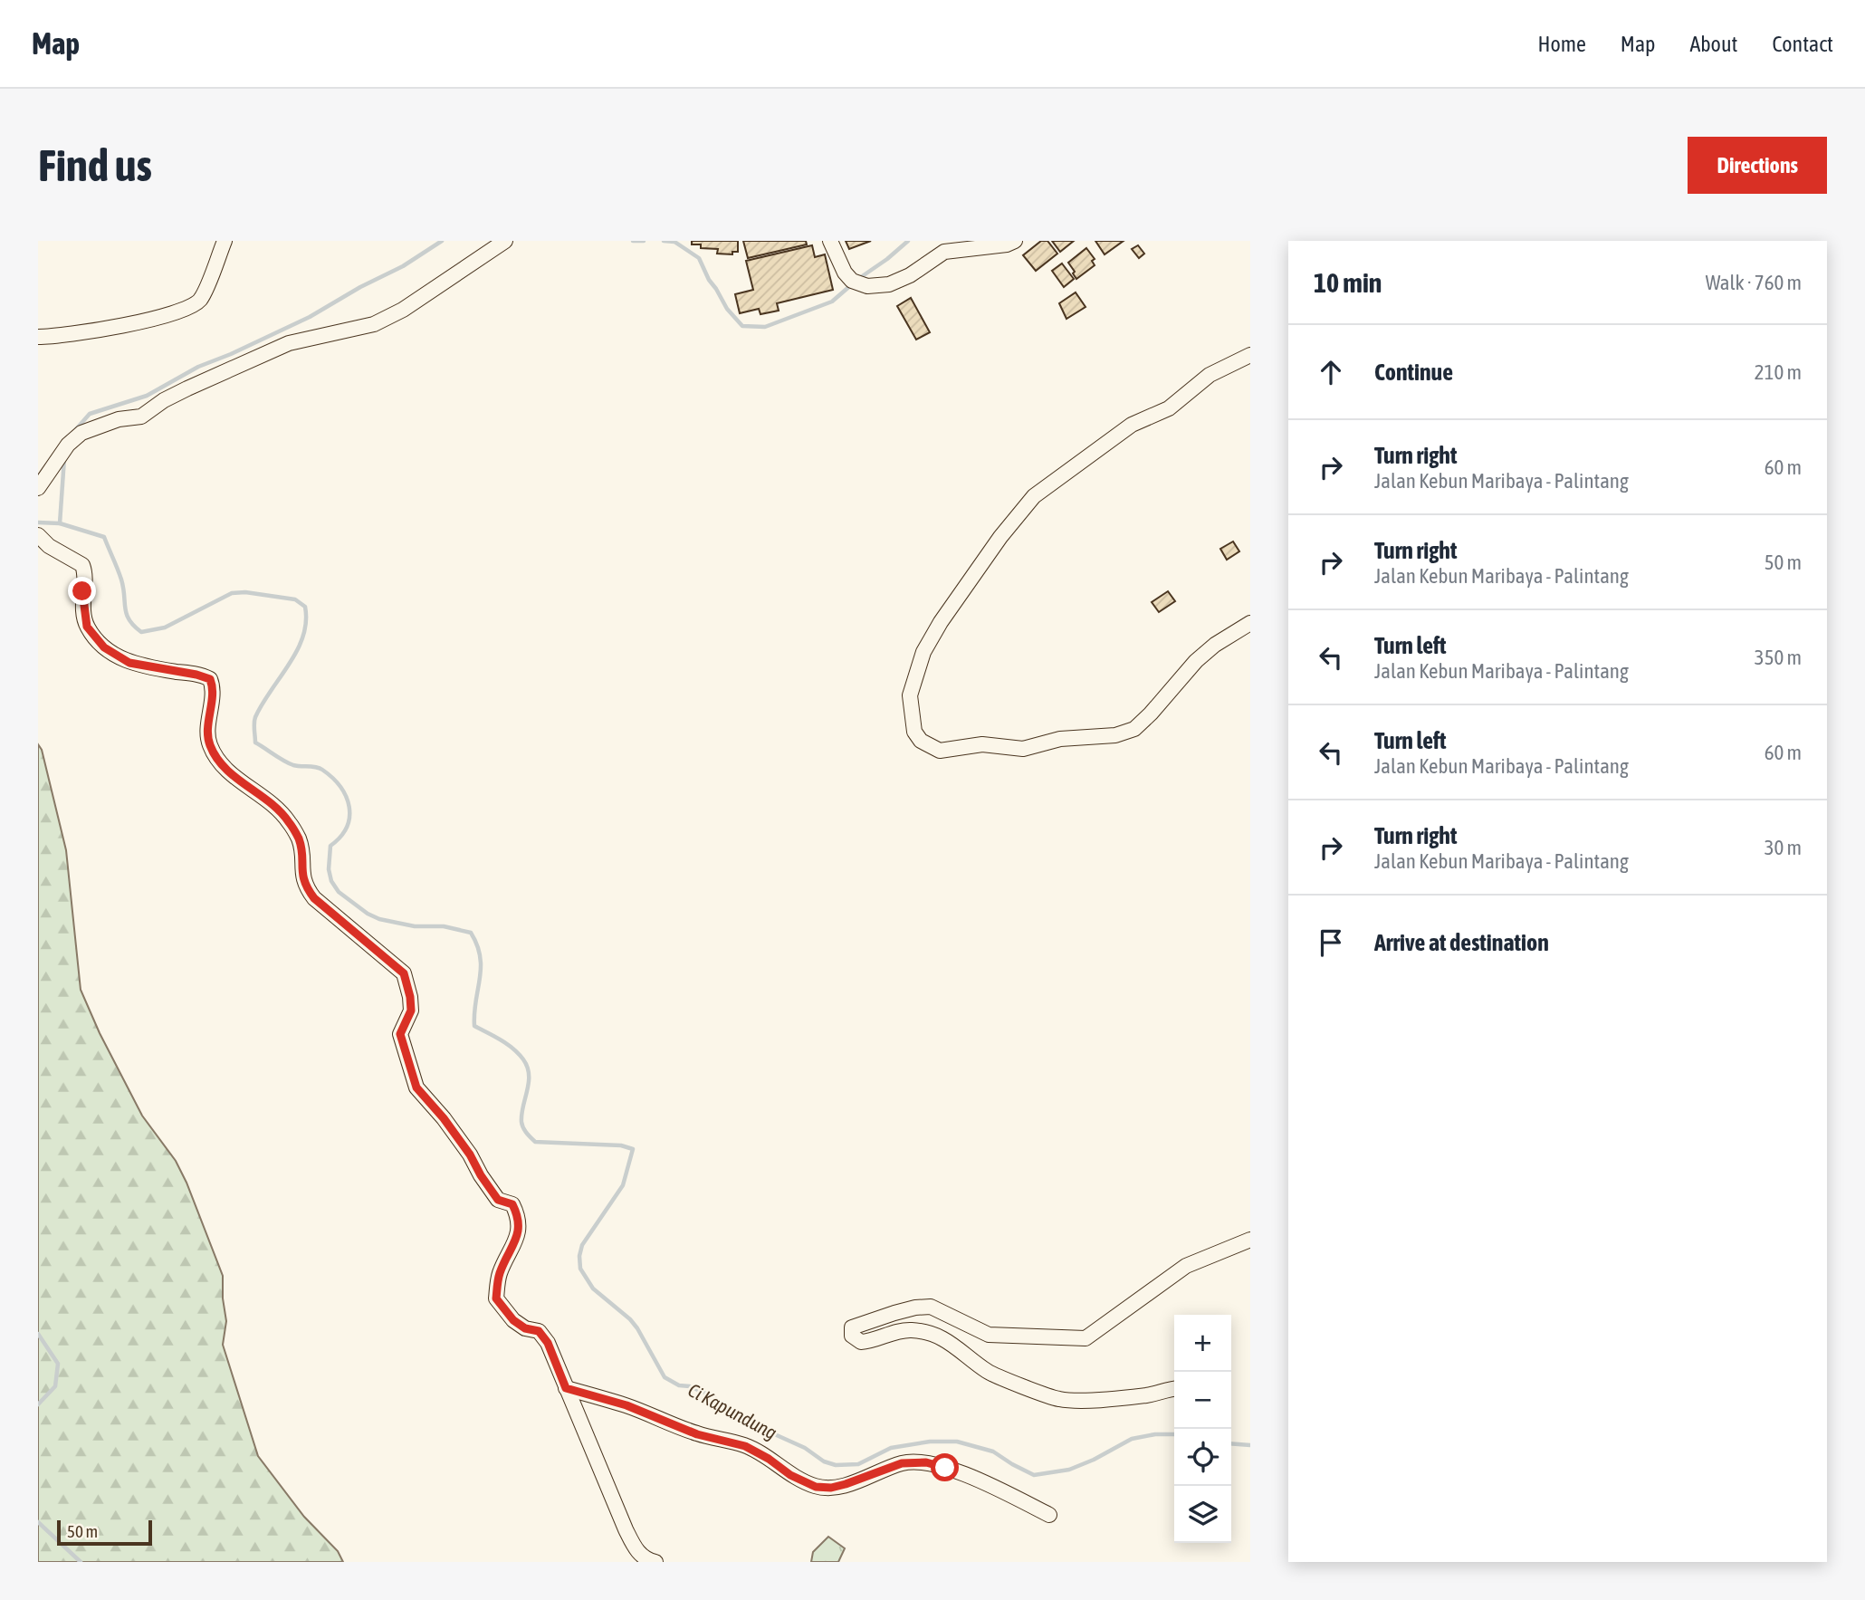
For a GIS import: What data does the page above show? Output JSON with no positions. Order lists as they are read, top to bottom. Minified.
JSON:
{"water":["Ci Kapundung"],"scale_bar":"50 m","page":{"header":"Map","nav":["Home","Map","About","Contact"],"buttons":"Directions","title":"Find us","heading":["10 min","Walk · 760 m"],"list":[["Continue","210 m"],["Turn right","Jalan Kebun Maribaya - Palintang","60 m"],["Turn right","Jalan Kebun Maribaya - Palintang","50 m"],["Turn left","Jalan Kebun Maribaya - Palintang","350 m"],["Turn left","Jalan Kebun Maribaya - Palintang","60 m"],["Turn right","Jalan Kebun Maribaya - Palintang","30 m"],"Arrive at destination"],"map_buttons":["+","−"],"scale":"50 m"}}
